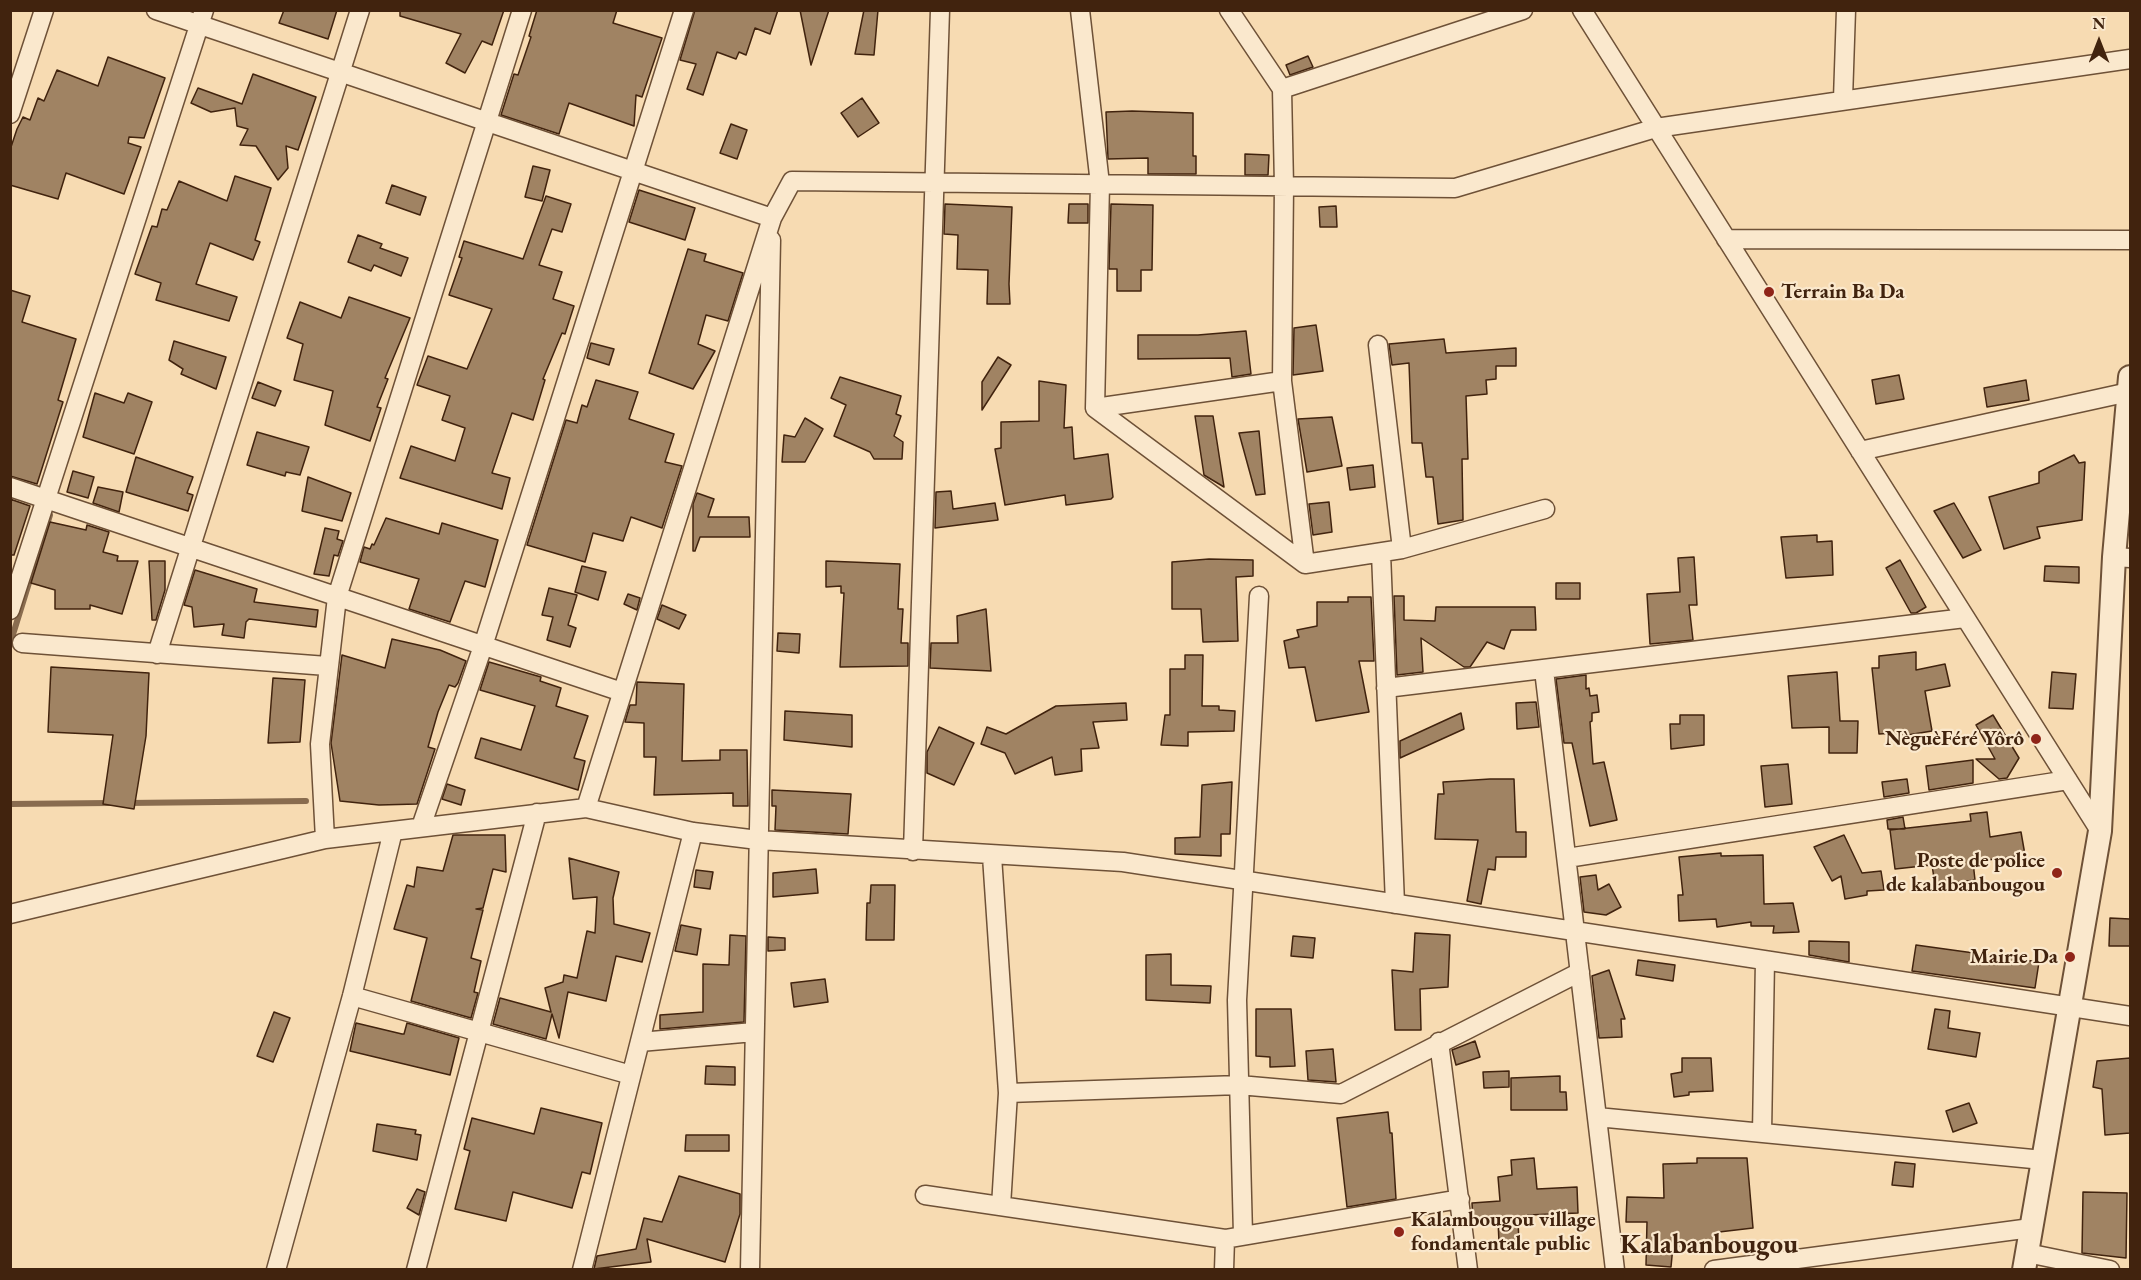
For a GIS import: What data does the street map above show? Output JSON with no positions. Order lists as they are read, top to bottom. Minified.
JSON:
{"districts":["Kalabanbougou"],"places":["Terrain Ba Da","NèguèFéré Yôrô","Poste de police de kalabanbougou","Mairie Da","Kalambougou village fondamentale public"],"north":"top"}
